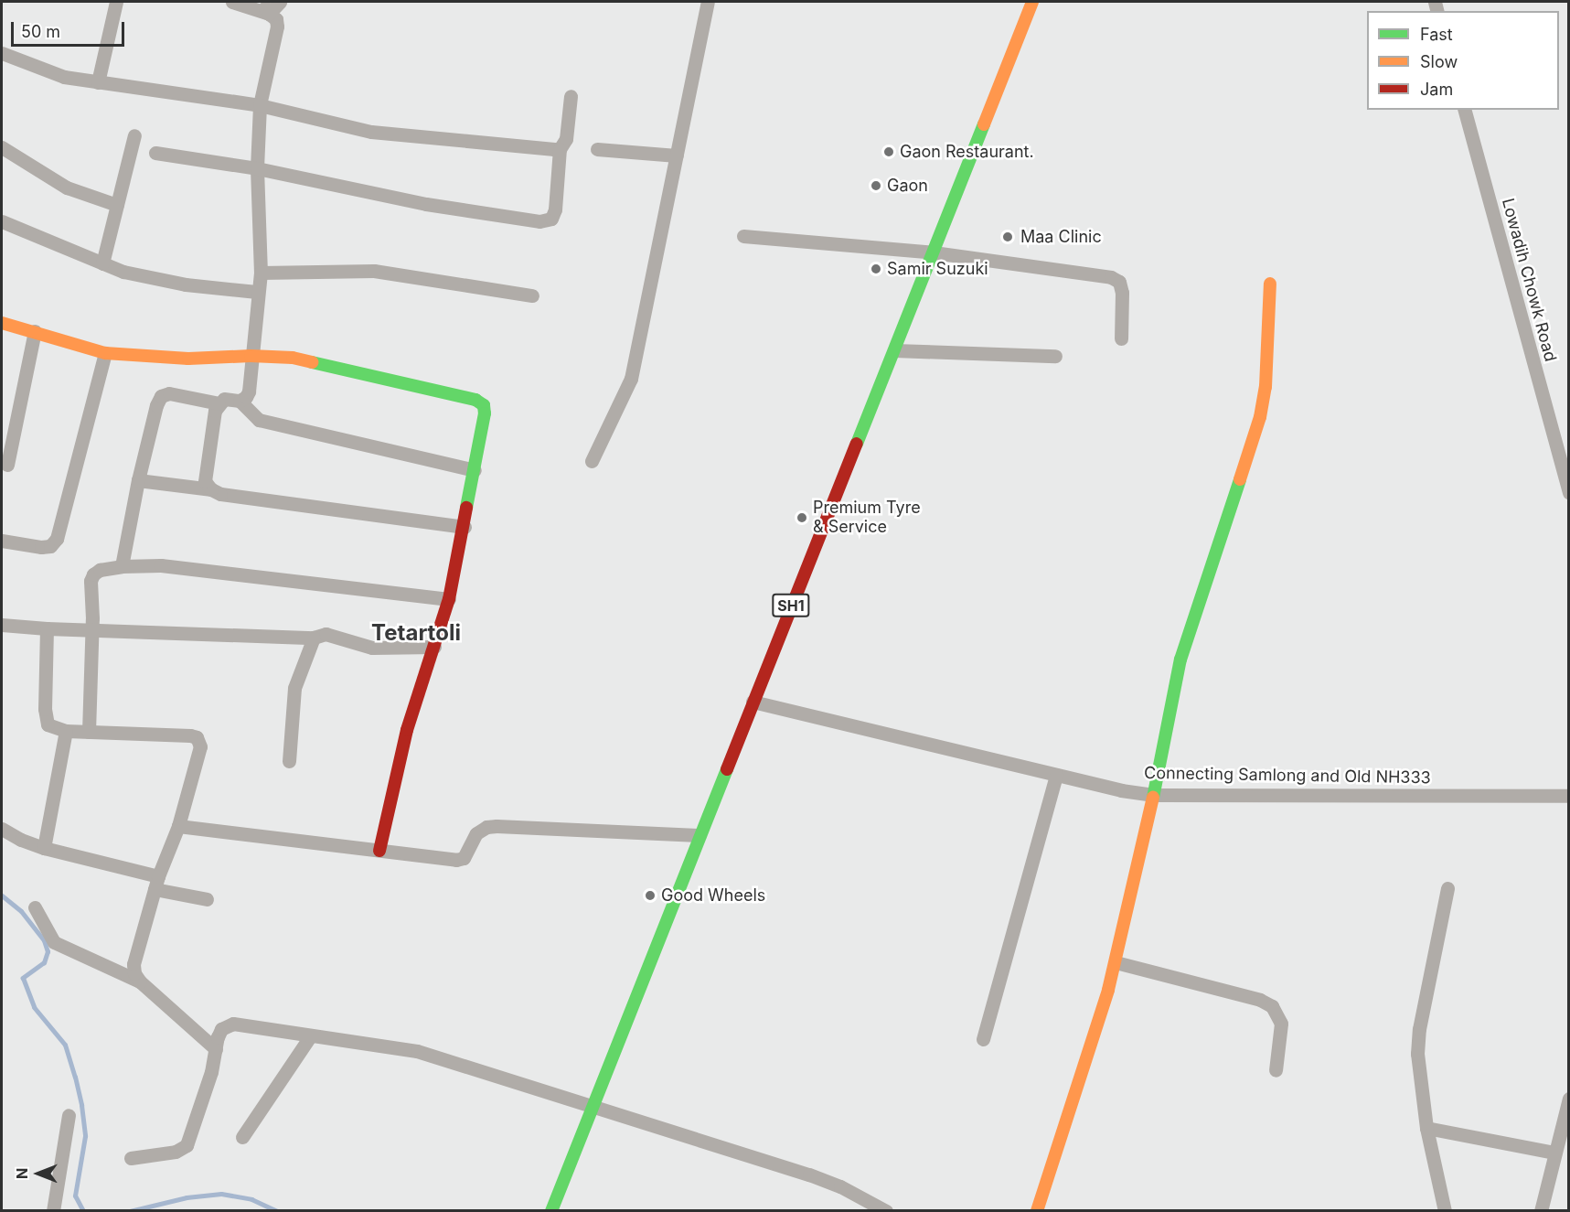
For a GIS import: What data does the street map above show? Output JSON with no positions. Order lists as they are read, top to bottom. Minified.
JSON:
{"streets":{"street":["Lowadih Chowk Road","SH1","Connecting Samlong and Old NH333"]},"crossings":[["SH1","Connecting Samlong and Old NH333"]],"districts":["Tetartoli"],"places":["Gaon Restaurant.","Gaon","Maa Clinic","Samir Suzuki","Premium Tyre & Service","Good Wheels"],"legend":["Fast","Slow","Jam"],"scale_bar":"50 m","north":"left"}
